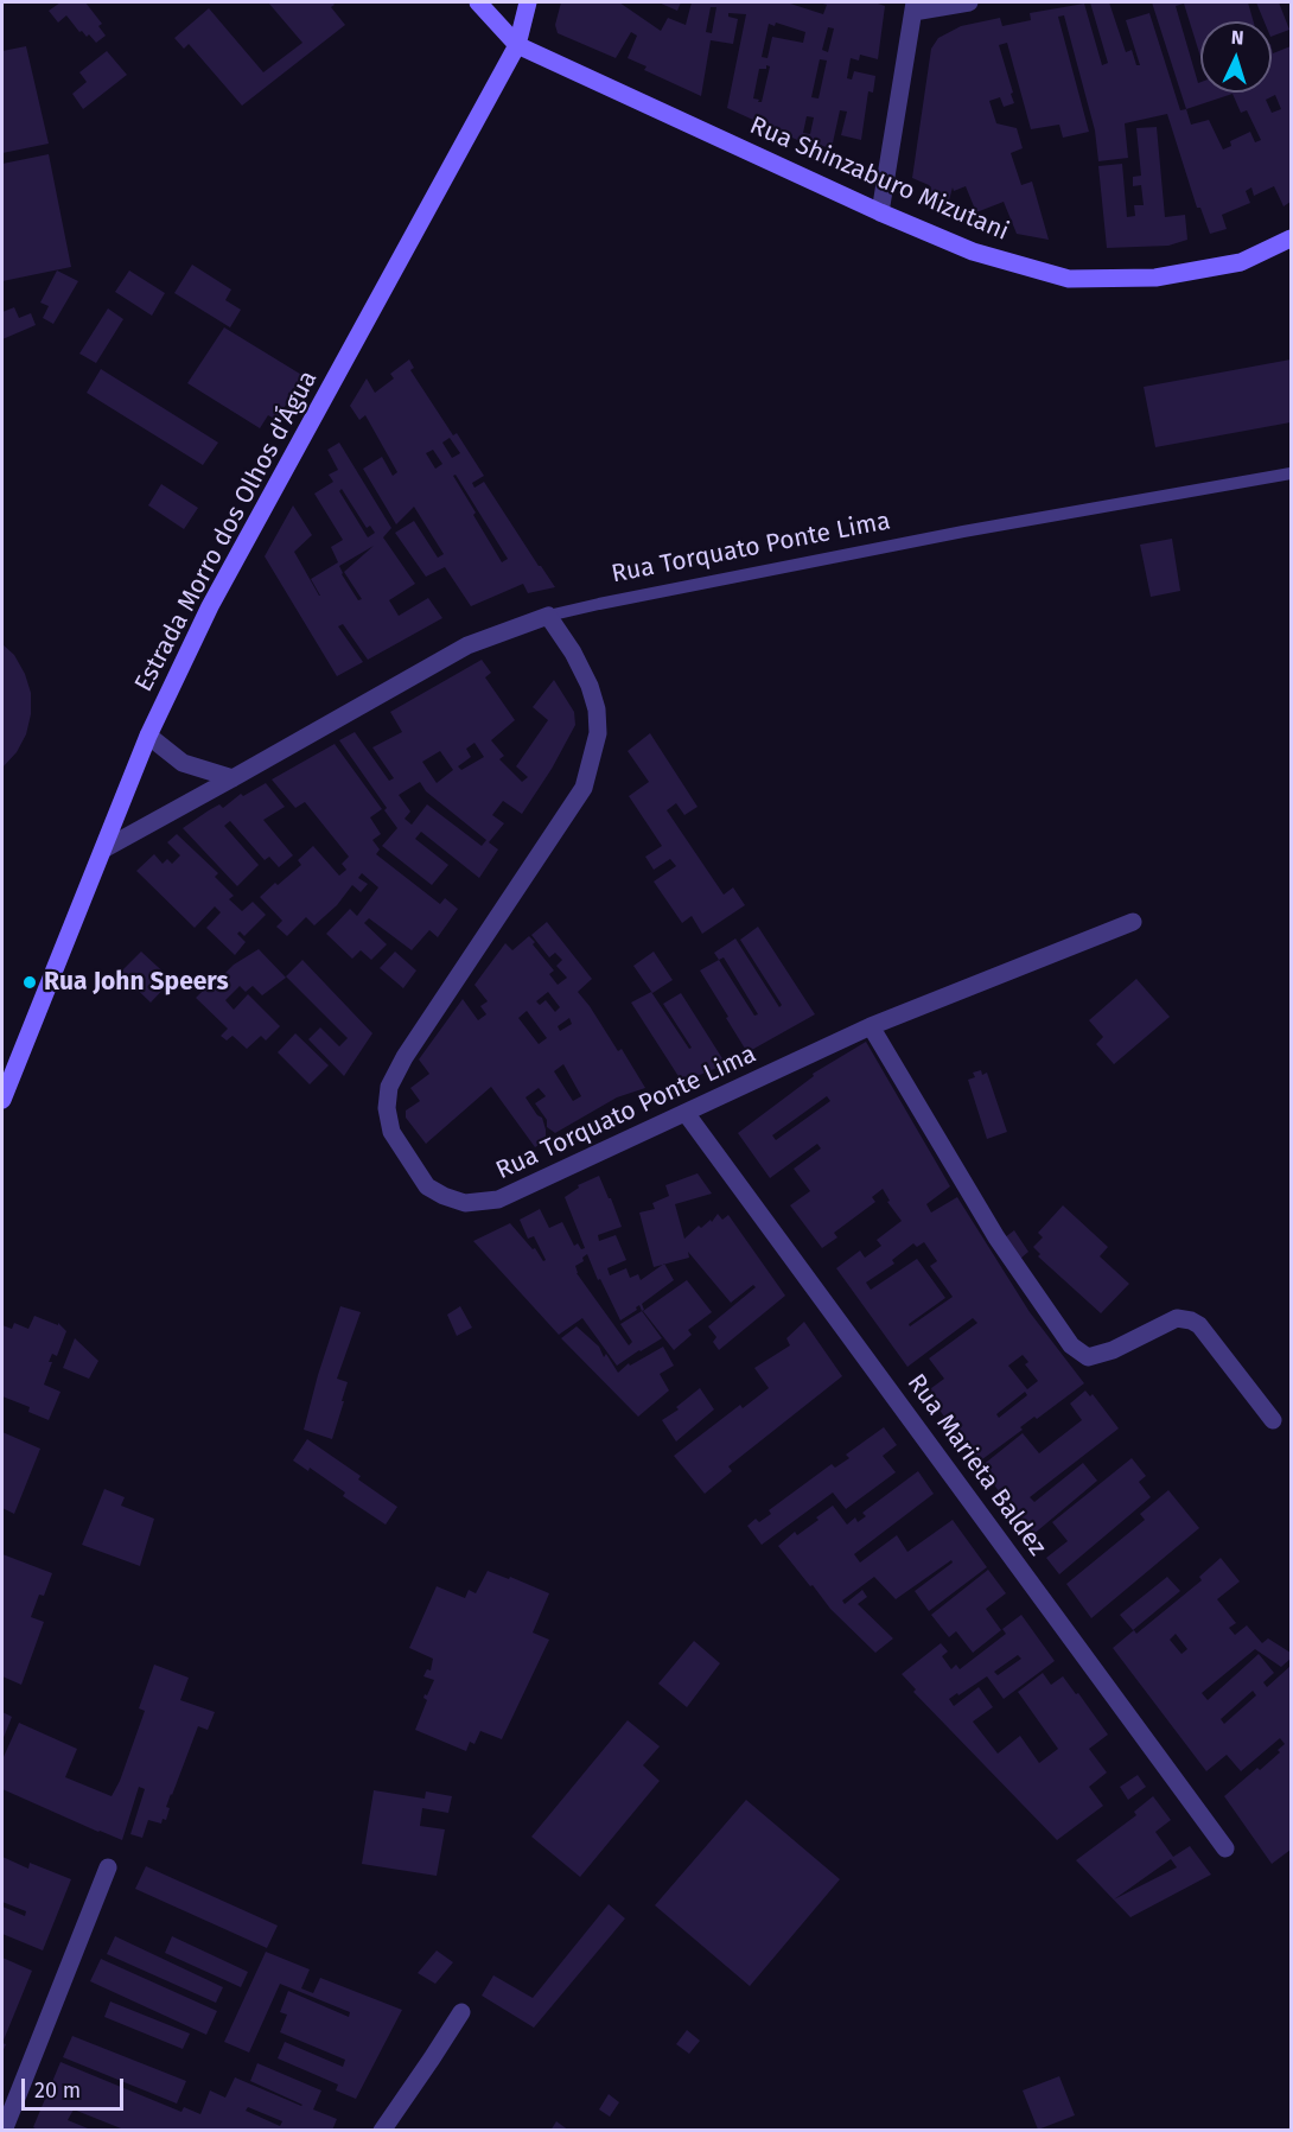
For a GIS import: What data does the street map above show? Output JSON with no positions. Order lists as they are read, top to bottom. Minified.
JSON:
{"streets":{"main road":["Rua Shinzaburo Mizutani","Estrada Morro dos Olhos d'Água"],"street":["Rua Torquato Ponte Lima","Rua Marieta Baldez"]},"crossings":[["Rua Shinzaburo Mizutani","Estrada Morro dos Olhos d'Água"],["Estrada Morro dos Olhos d'Água","Rua Torquato Ponte Lima"],["Rua Torquato Ponte Lima","Rua Marieta Baldez"]],"places":["Rua John Speers"],"scale_bar":"20 m","north":"top"}
